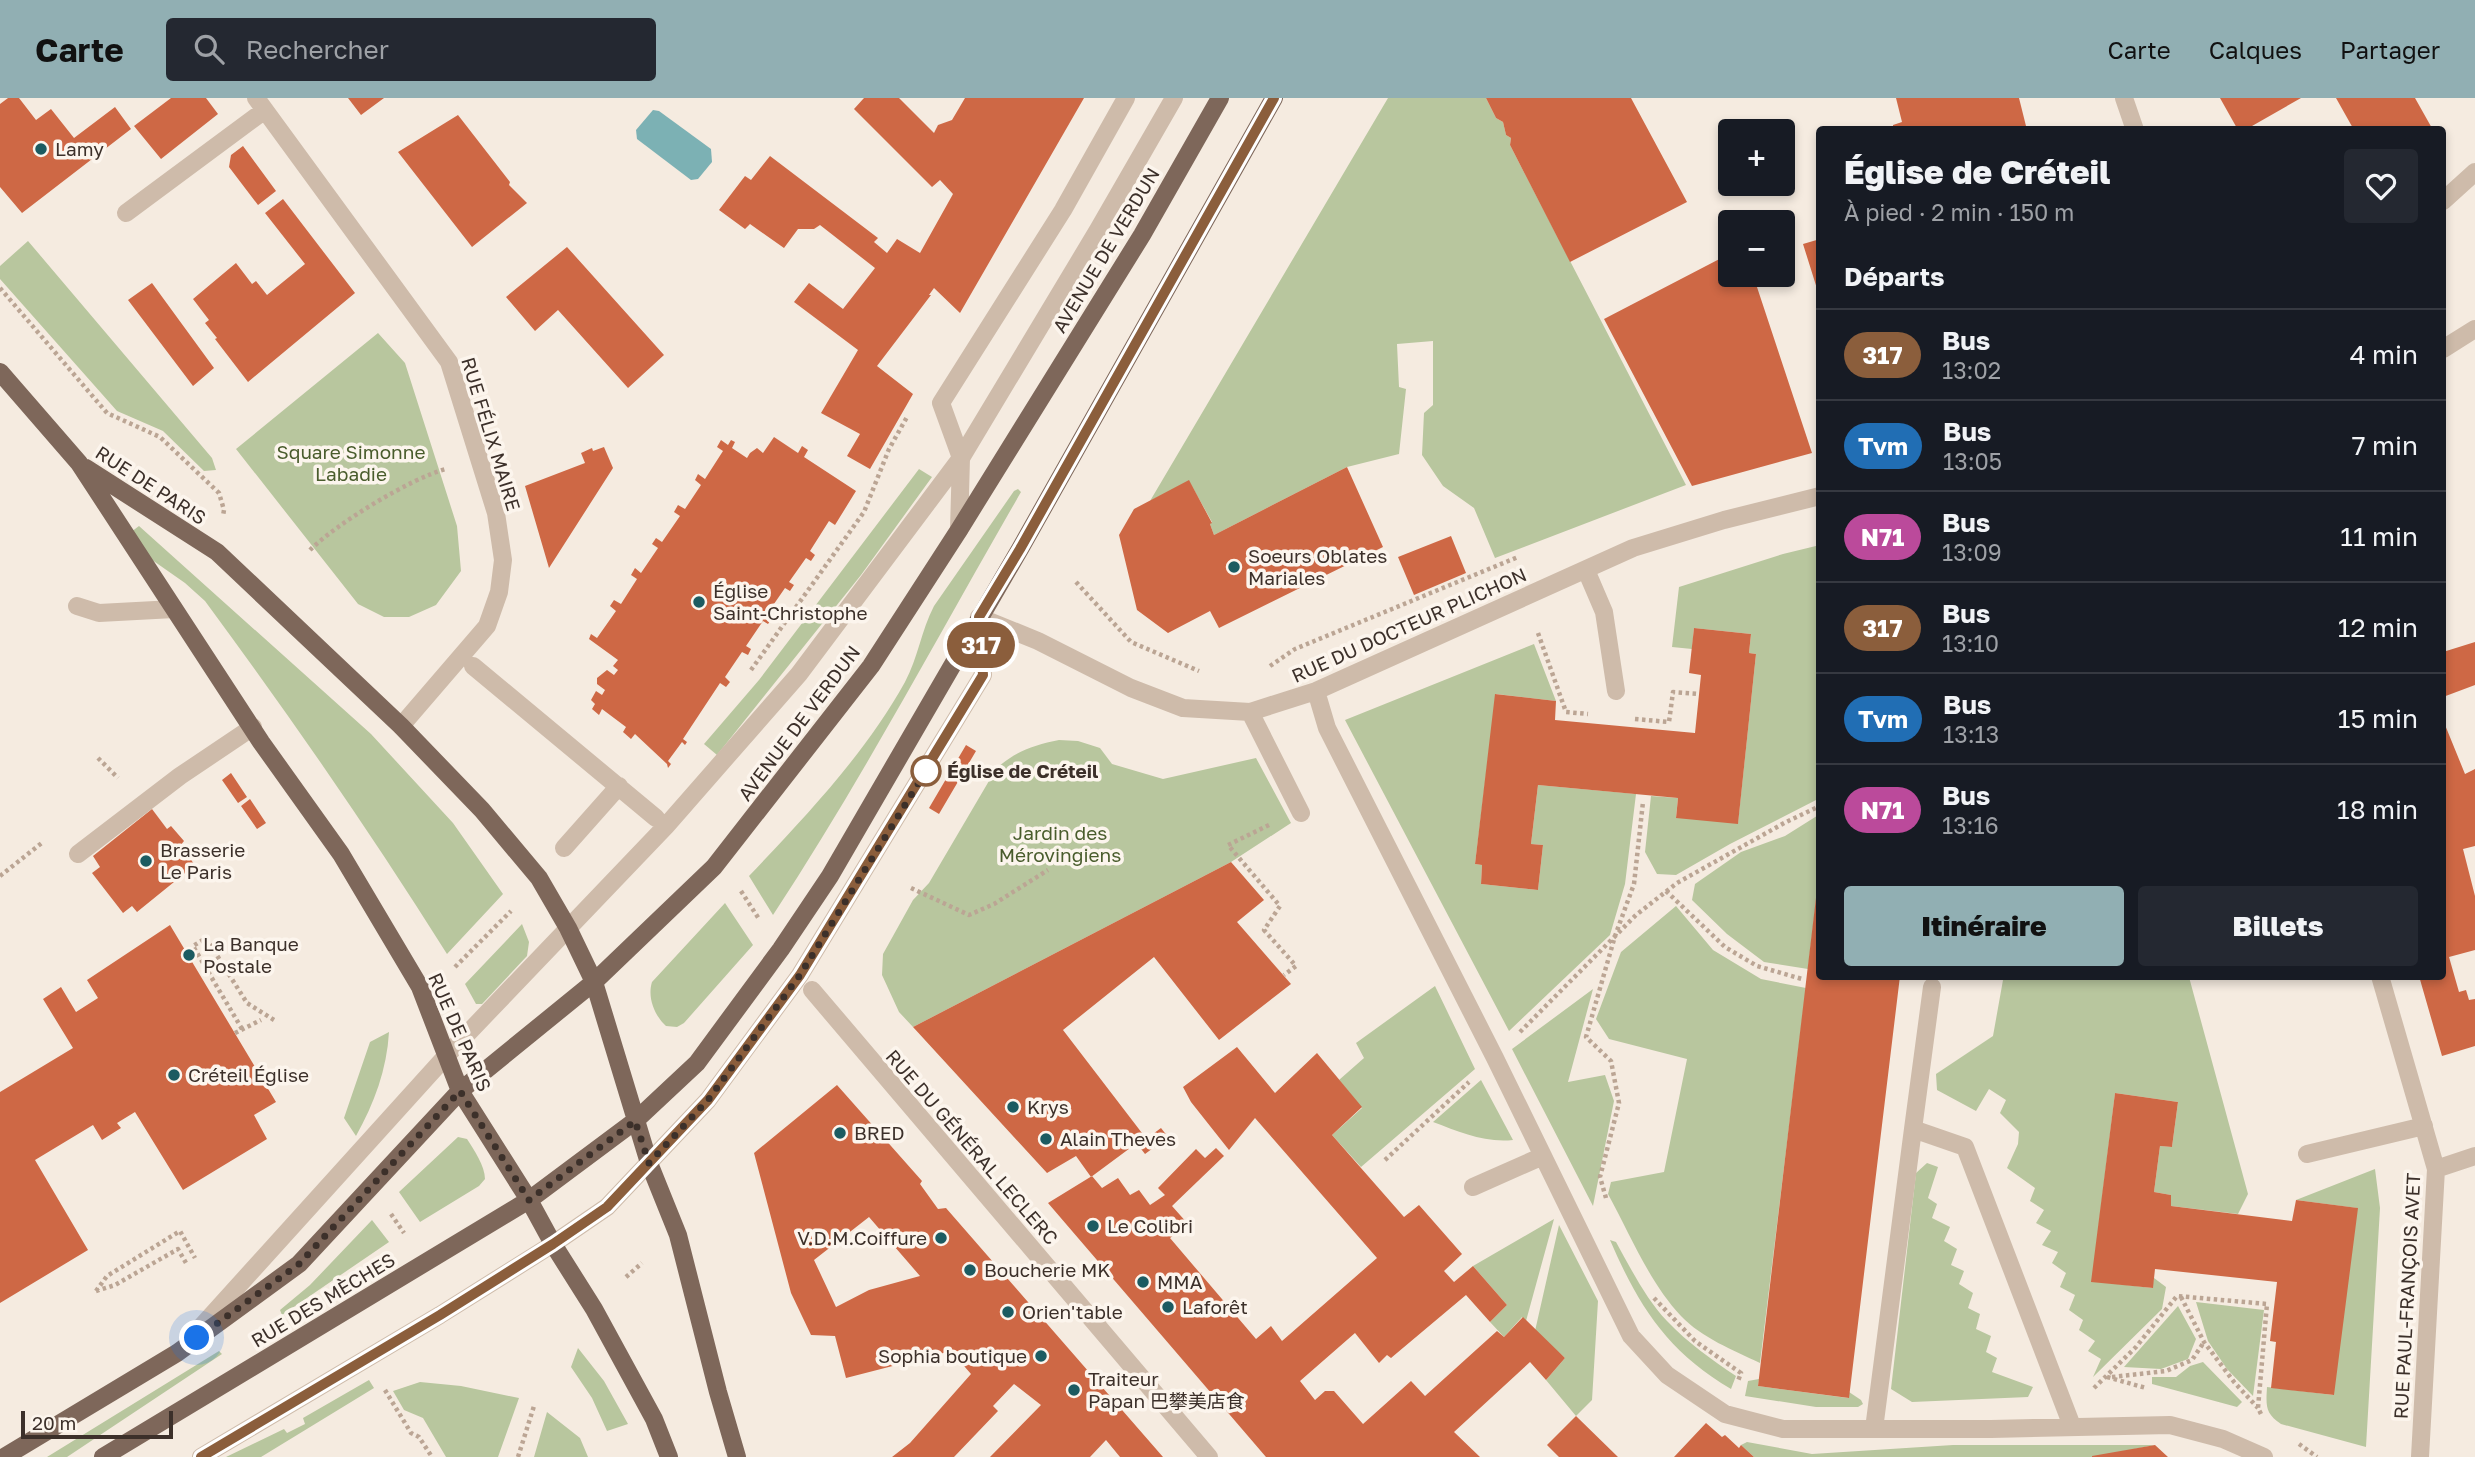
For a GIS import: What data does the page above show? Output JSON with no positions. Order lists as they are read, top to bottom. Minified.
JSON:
{"streets":{"main road":["AVENUE DE VERDUN","RUE DE PARIS","RUE DES MÈCHES"],"street":["RUE FÉLIX MAIRE","RUE DU DOCTEUR PLICHON","RUE DU GÉNÉRAL LECLERC","RUE PAUL-FRANÇOIS AVET"]},"crossings":[["AVENUE DE VERDUN","RUE DE PARIS"],["AVENUE DE VERDUN","RUE DES MÈCHES"],["RUE FÉLIX MAIRE","RUE DE PARIS"],["RUE DE PARIS","RUE DES MÈCHES"]],"parks":["Square Simonne Labadie","Jardin des Mérovingiens"],"places":["Lamy","Soeurs Oblates Mariales","Église Saint-Christophe","Église de Créteil","Brasserie Le Paris","La Banque Postale","Créteil Église","Krys","BRED","Alain Theves","Le Colibri","V.D.M.Coiffure","Boucherie MK","MMA","Laforêt","Orien'table","Sophia boutique","Traiteur Papan 巴攀美店食"],"lines":["bus line 317"],"scale_bar":"20 m","page":{"header":"Carte","search":"Rechercher","nav":["Carte","Calques","Partager"],"on_map":"317","map_buttons":["+","−"],"heading":[["Église de Créteil","À pied · 2 min · 150 m"],"Départs"],"list":[{"mark":"317","name":"Bus","note":"13:02","value":"4 min"},{"mark":"Tvm","name":"Bus","note":"13:05","value":"7 min"},{"mark":"N71","name":"Bus","note":"13:09","value":"11 min"},{"mark":"317","name":"Bus","note":"13:10","value":"12 min"},{"mark":"Tvm","name":"Bus","note":"13:13","value":"15 min"},{"mark":"N71","name":"Bus","note":"13:16","value":"18 min"}],"buttons":["Itinéraire","Billets"],"scale":"20 m"}}
